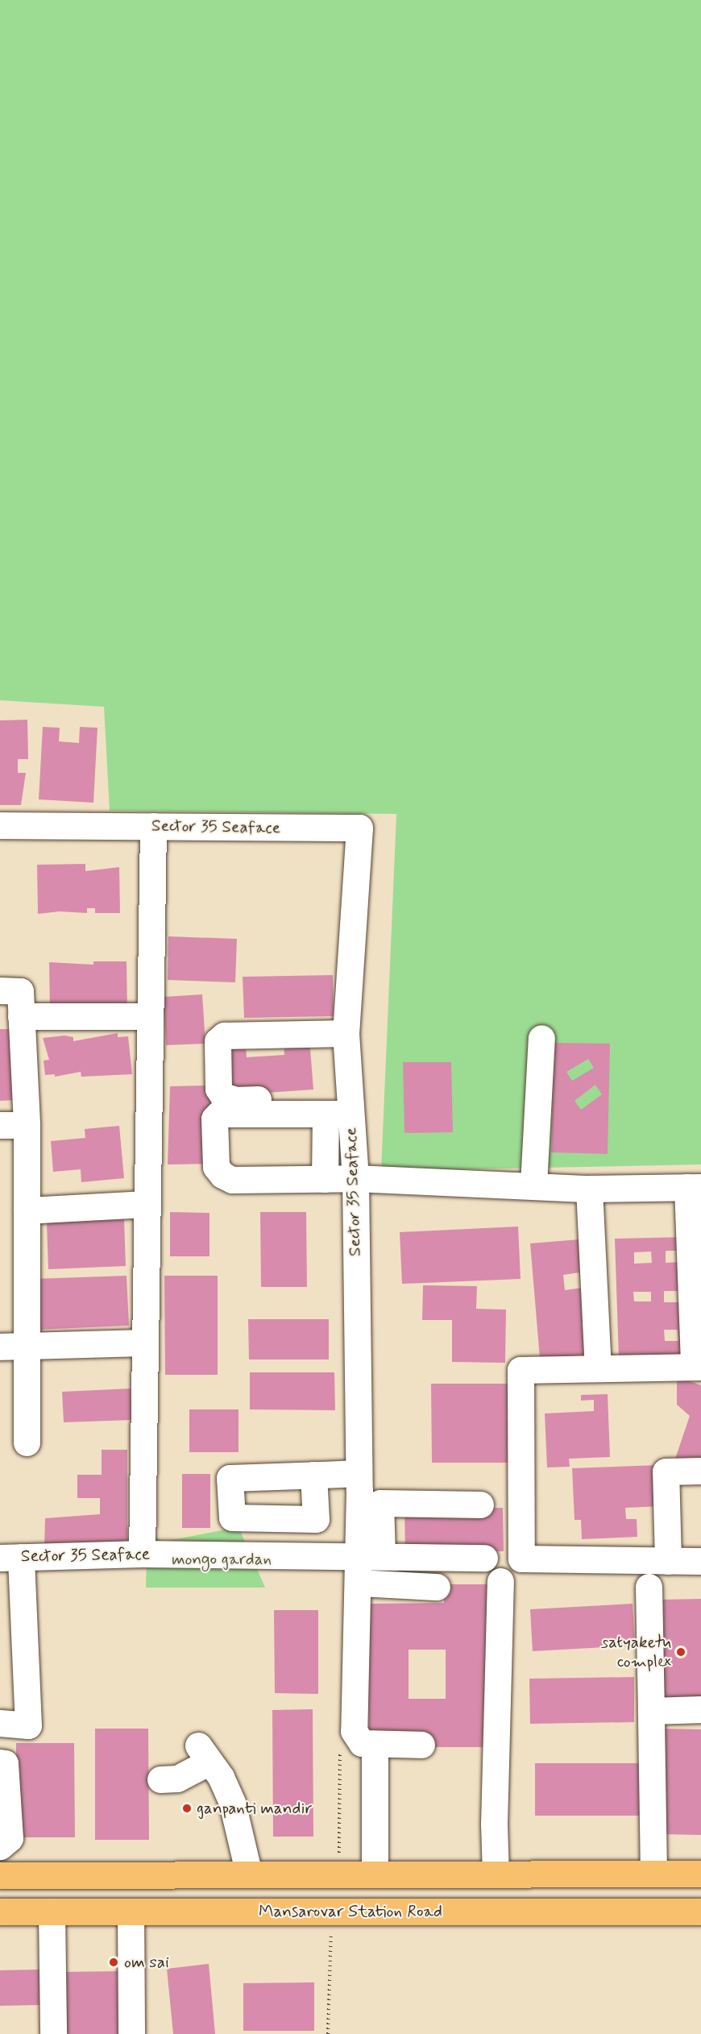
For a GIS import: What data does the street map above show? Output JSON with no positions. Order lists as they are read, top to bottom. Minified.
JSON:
{"streets":{"main road":["Mansarovar Station Road"],"street":["Sector 35 Seaface"]},"parks":["mongo gardan"],"places":["satyaketu complex","ganpanti mandir","om sai"]}
